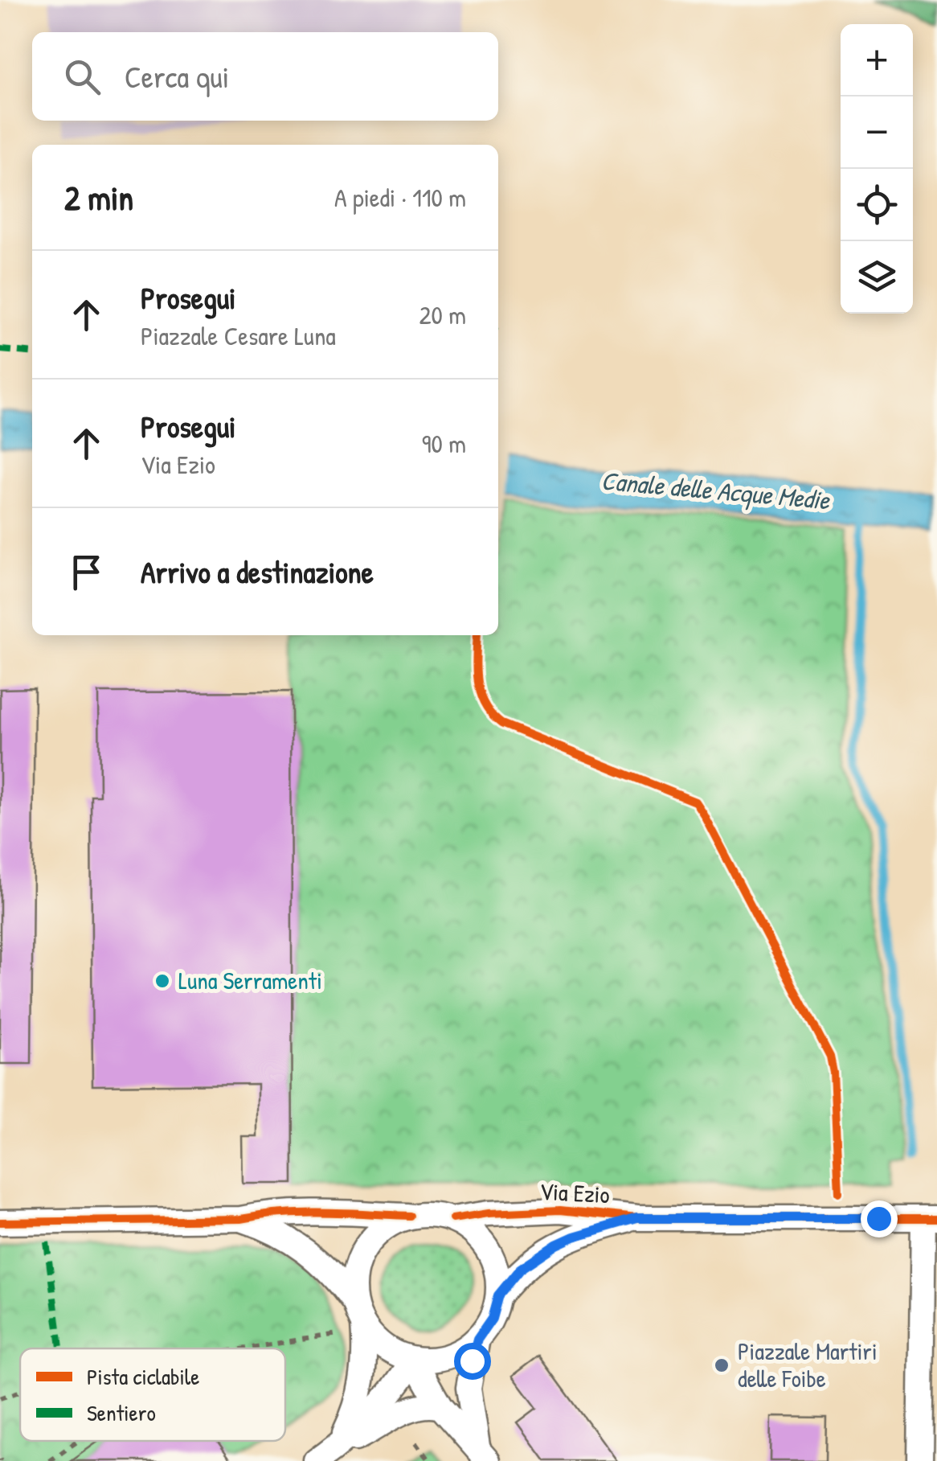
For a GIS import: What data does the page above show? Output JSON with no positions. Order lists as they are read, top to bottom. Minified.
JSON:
{"streets":{"street":["Via Ezio"]},"water":["Canale delle Acque Medie"],"places":["Luna Serramenti","Piazzale Martiri delle Foibe"],"legend":["Pista ciclabile","Sentiero"],"page":{"map_buttons":["+","−"],"search":"Cerca qui","heading":["2 min","A piedi · 110 m"],"list":[["Prosegui","Piazzale Cesare Luna","20 m"],["Prosegui","Via Ezio","90 m"],"Arrivo a destinazione"]}}
